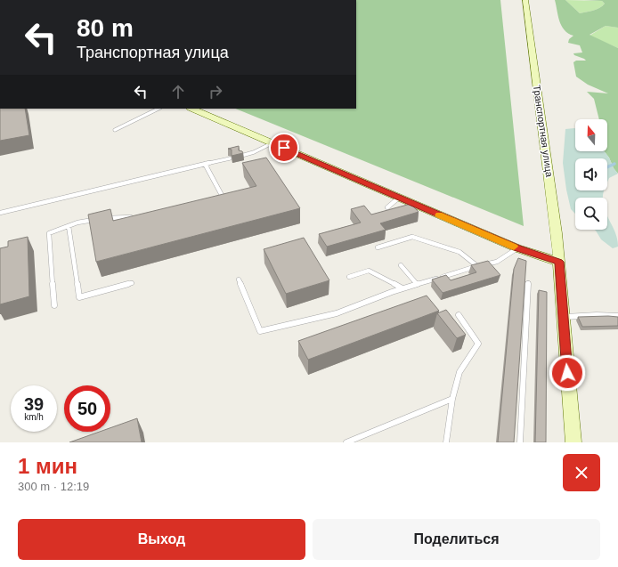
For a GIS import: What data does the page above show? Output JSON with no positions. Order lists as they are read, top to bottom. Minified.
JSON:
{"streets":{"main road":["Транспортная улица"]},"north":"top","page":{"turn":["80 m","Транспортная улица"],"speed":"39 km/h","limit":"50","heading":["1 мин","300 m · 12:19"],"buttons":["Выход","Поделиться"]}}
